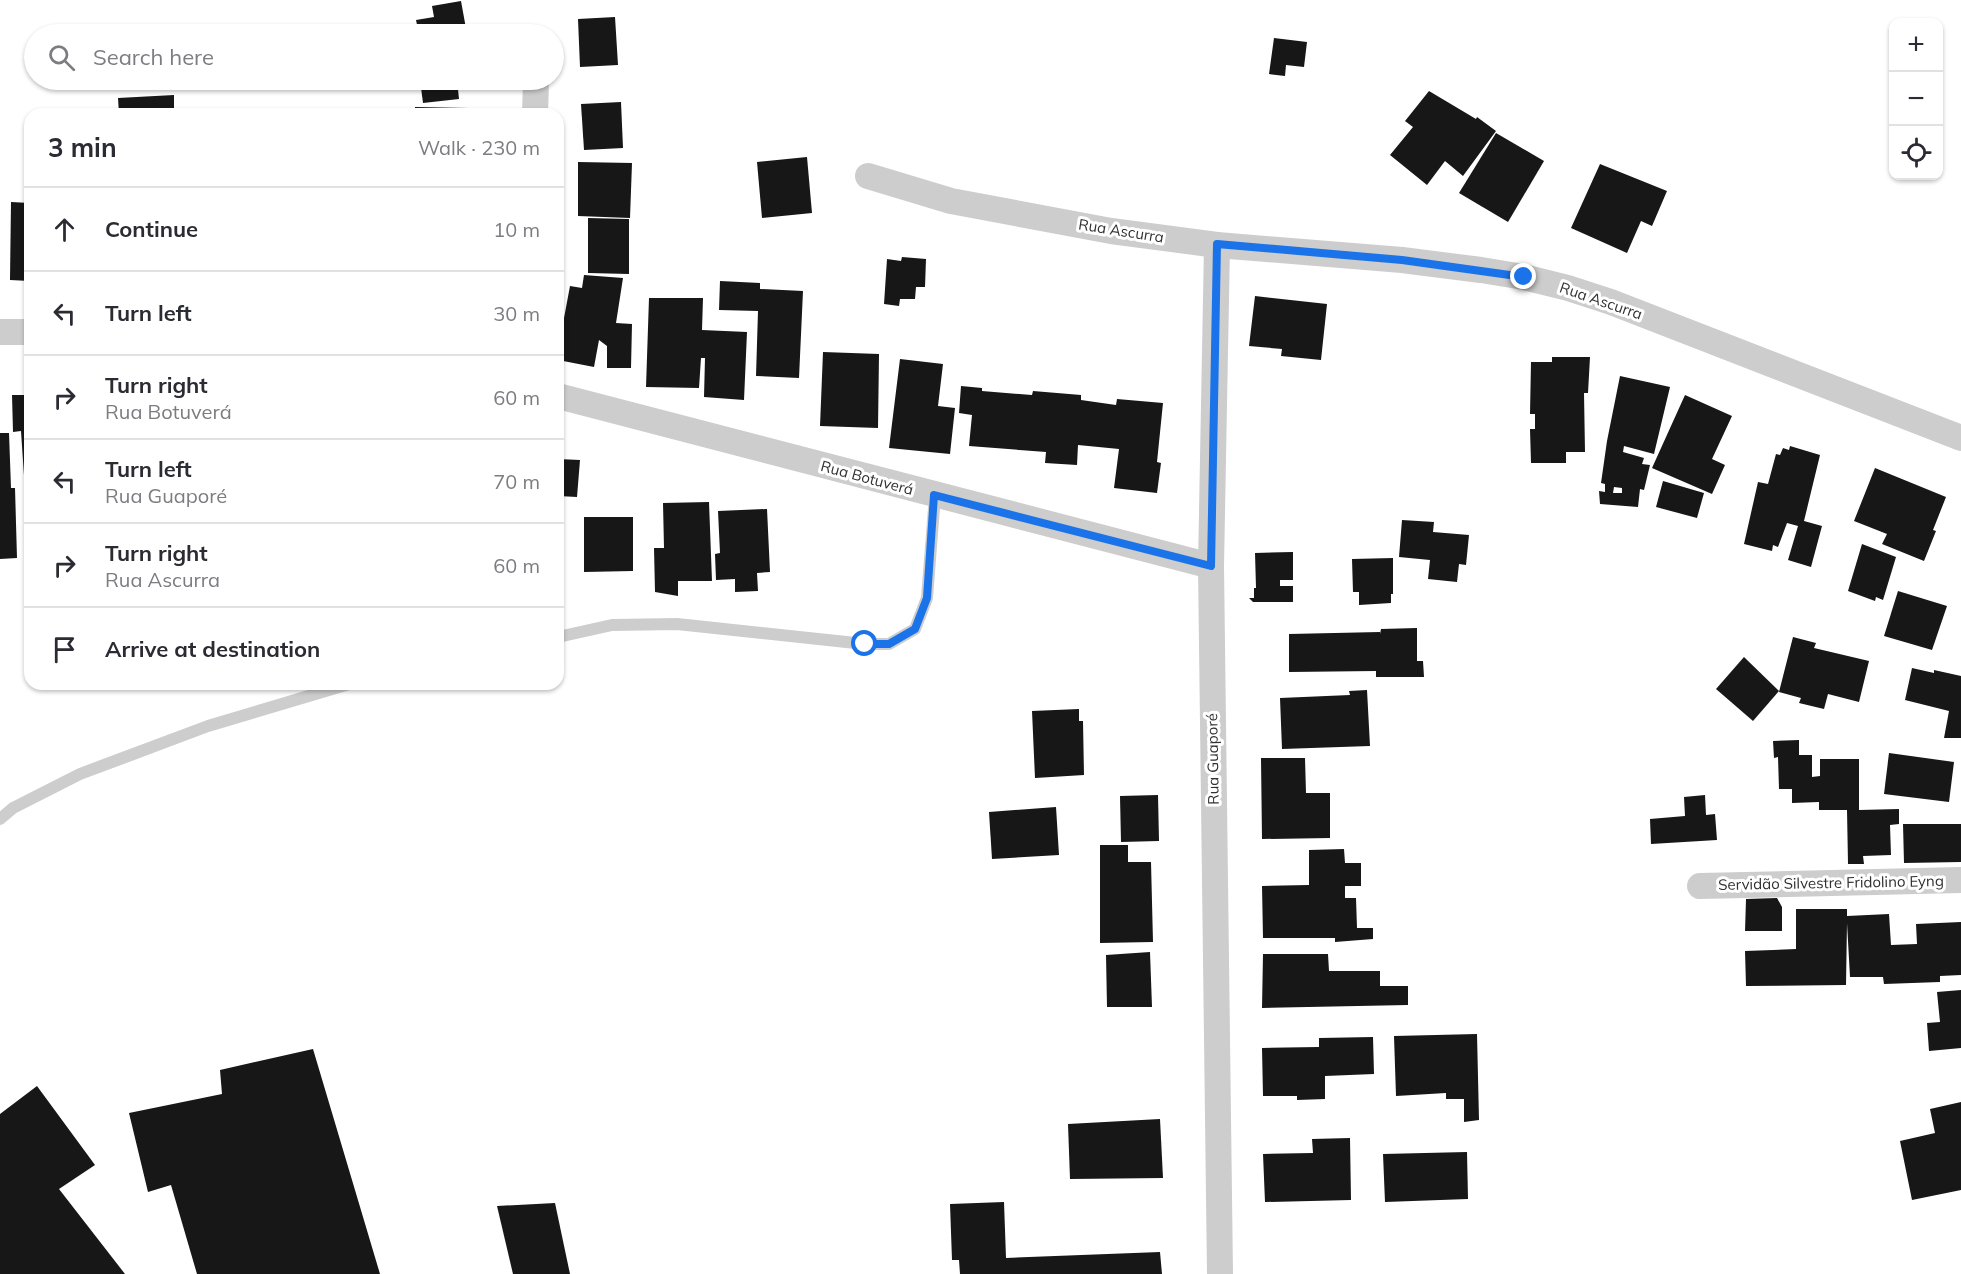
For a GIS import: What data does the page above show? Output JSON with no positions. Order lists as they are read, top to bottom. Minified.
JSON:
{"streets":{"street":["Rua Ascurra","Rua Botuverá","Rua Guaporé","Servidão Silvestre Fridolino Eyng"]},"crossings":[["Rua Ascurra","Rua Guaporé"],["Rua Botuverá","Rua Guaporé"]],"page":{"map_buttons":["+","−"],"search":"Search here","heading":["3 min","Walk · 230 m"],"list":[["Continue","10 m"],["Turn left","30 m"],["Turn right","Rua Botuverá","60 m"],["Turn left","Rua Guaporé","70 m"],["Turn right","Rua Ascurra","60 m"],"Arrive at destination"]}}
